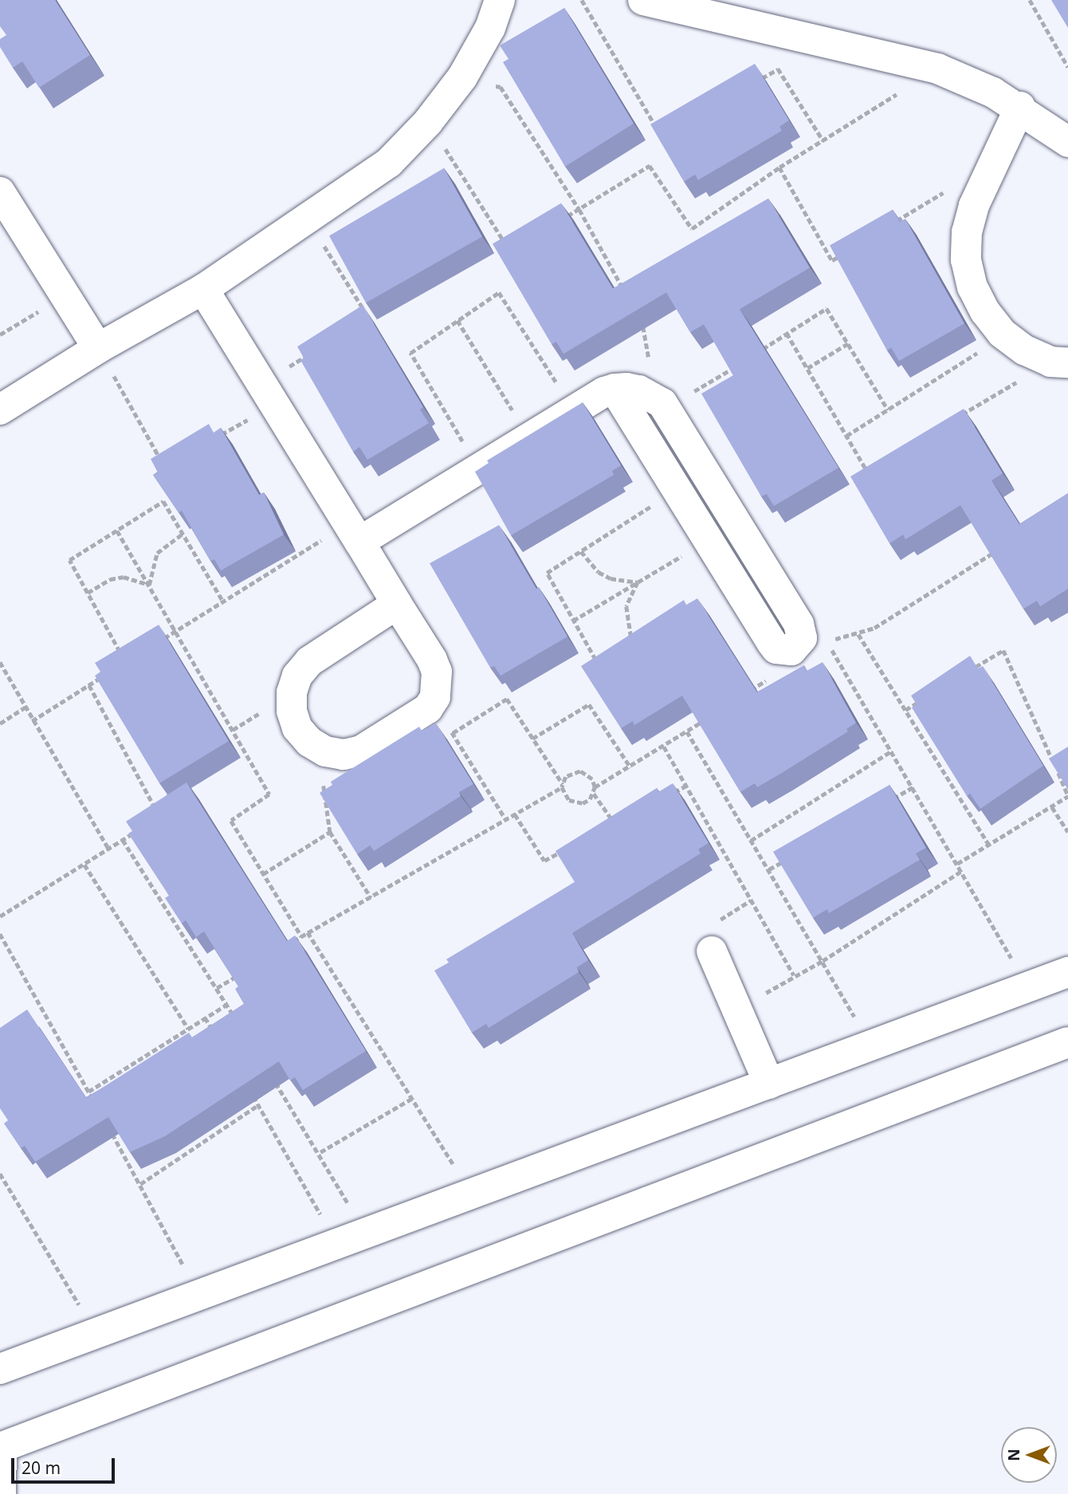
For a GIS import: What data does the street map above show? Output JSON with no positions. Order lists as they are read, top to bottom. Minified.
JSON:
{"scale_bar":"20 m","north":"left"}
